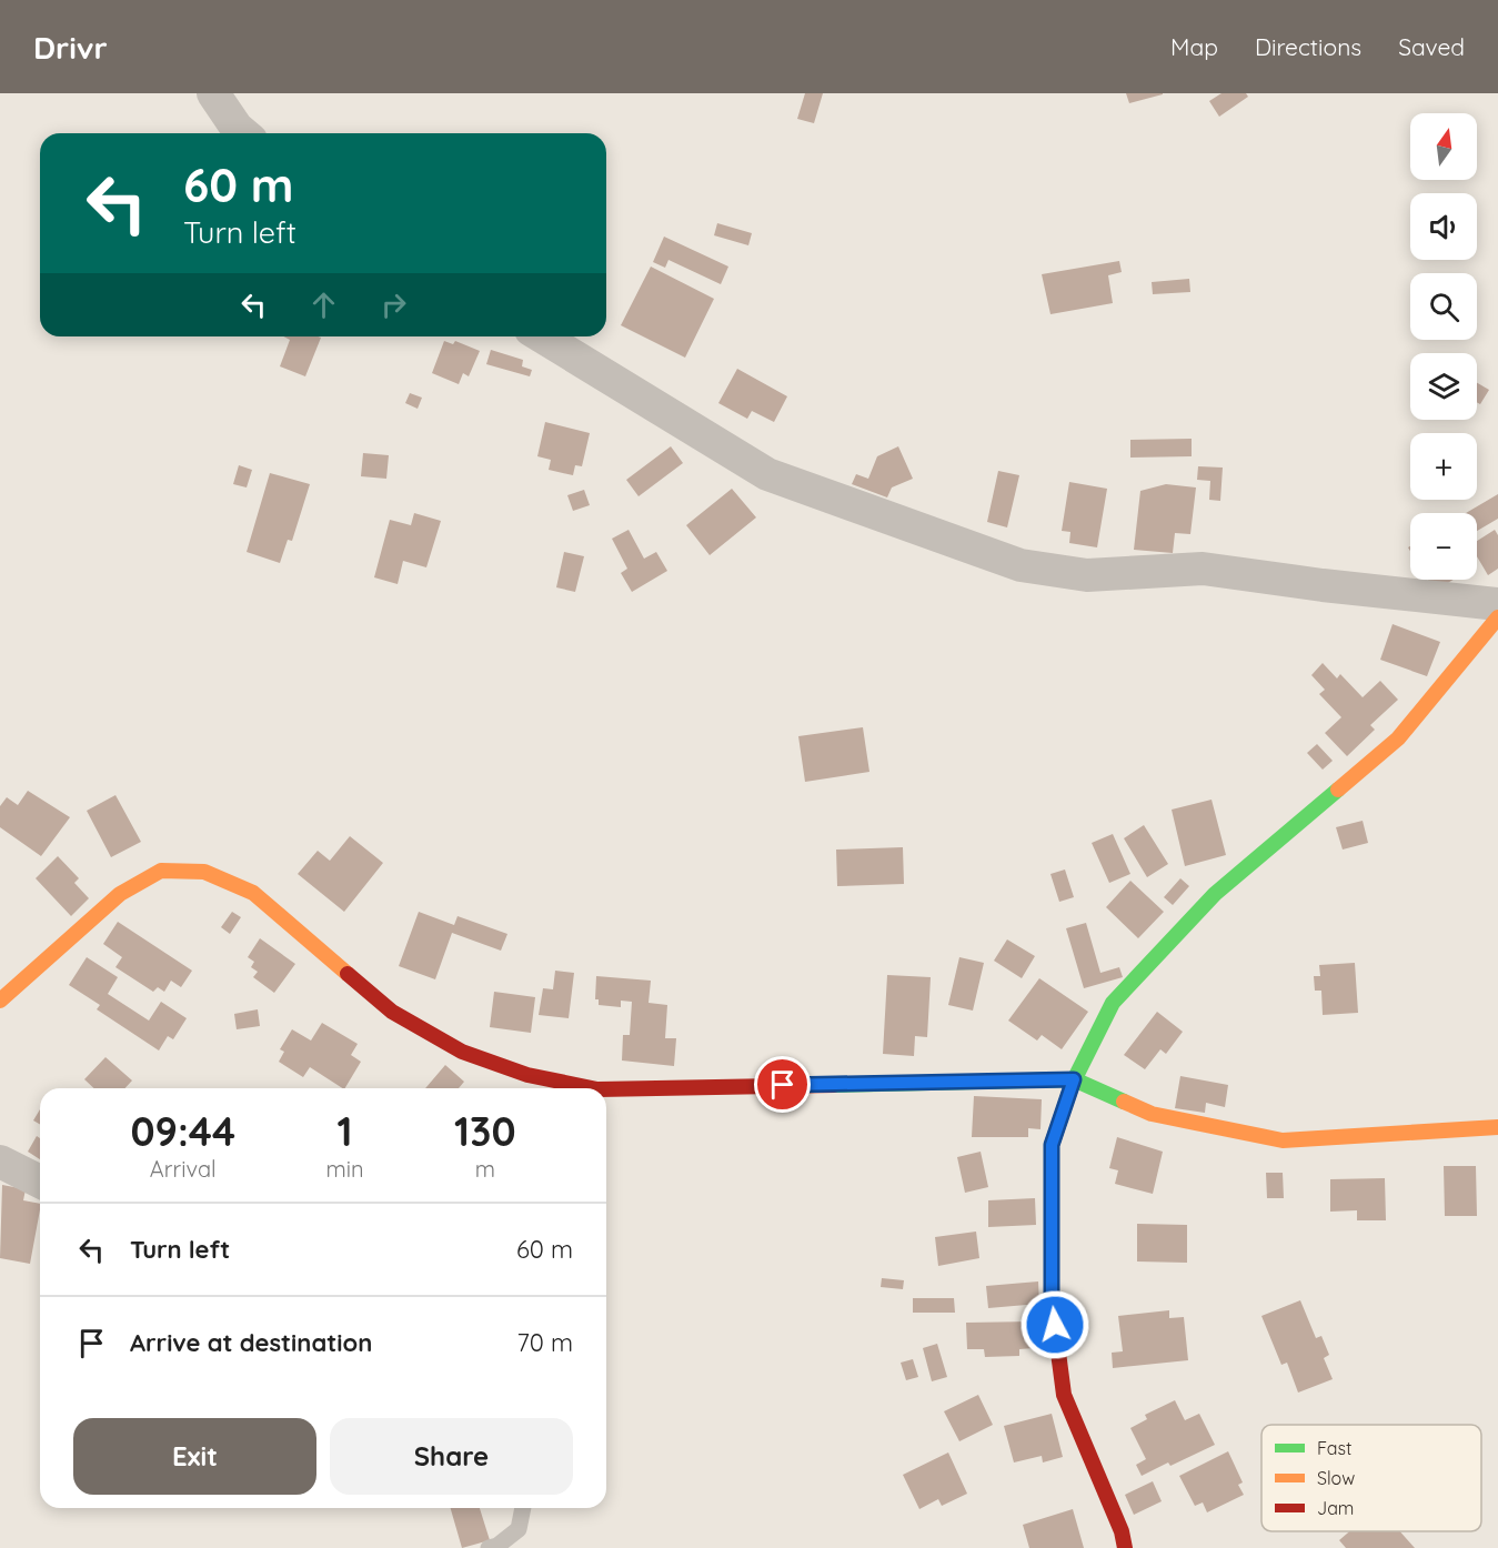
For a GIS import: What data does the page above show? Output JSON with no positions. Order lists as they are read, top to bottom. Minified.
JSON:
{"legend":["Fast","Slow","Jam"],"north":"top","page":{"header":"Drivr","nav":["Map","Directions","Saved"],"map_buttons":["+","−"],"turn":["60 m","Turn left"],"eta":["09:44","Arrival","1","min","130","m"],"list":[{"name":"Turn left","value":"60 m"},{"name":"Arrive at destination","value":"70 m"}],"buttons":["Exit","Share"]}}
